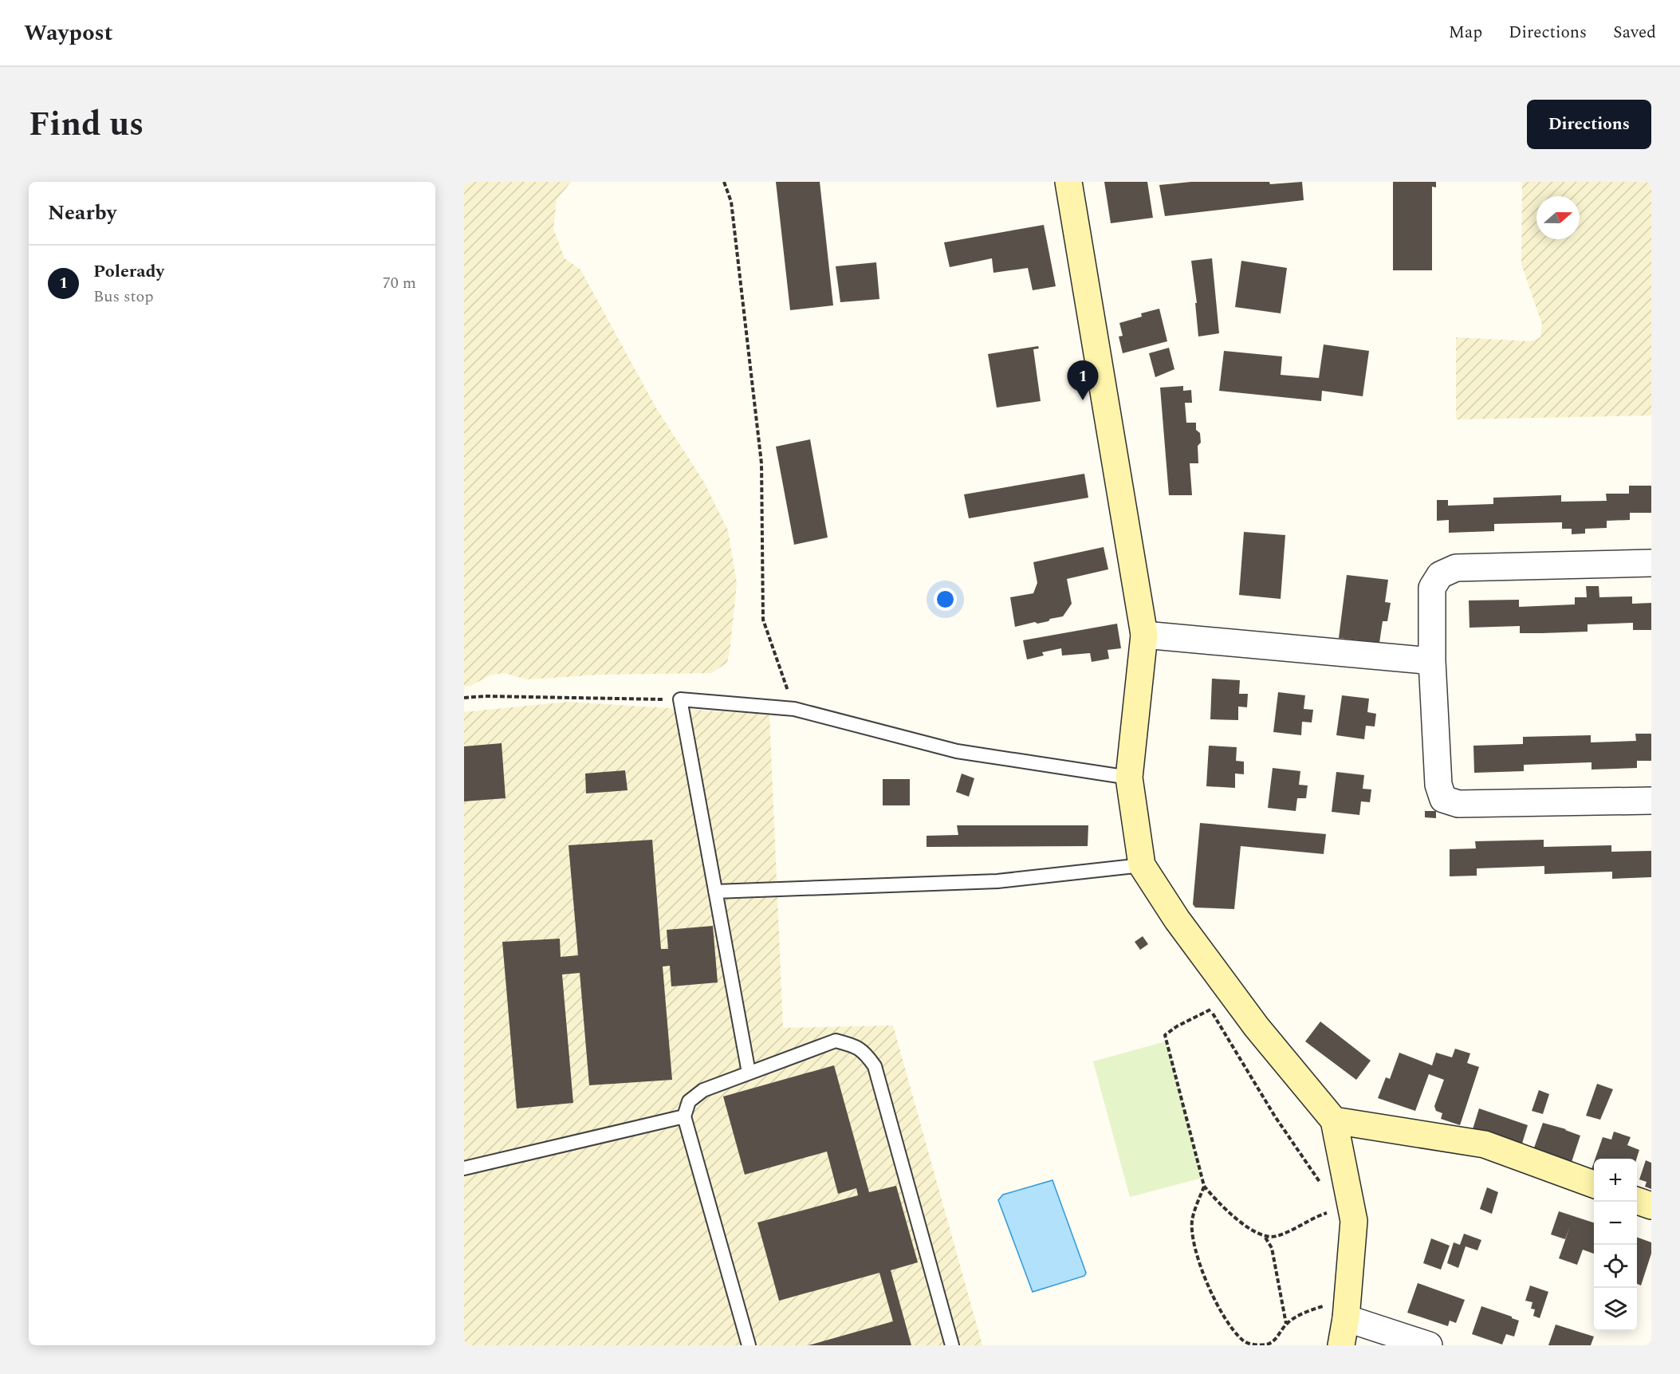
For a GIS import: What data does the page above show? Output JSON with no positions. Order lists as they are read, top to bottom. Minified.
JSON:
{"north":"right","page":{"header":"Waypost","nav":["Map","Directions","Saved"],"title":"Find us","buttons":"Directions","heading":"Nearby","list":[{"mark":"1","name":"Polerady","note":"Bus stop","value":"70 m"}],"pins":"1","map_buttons":["+","−"]}}
